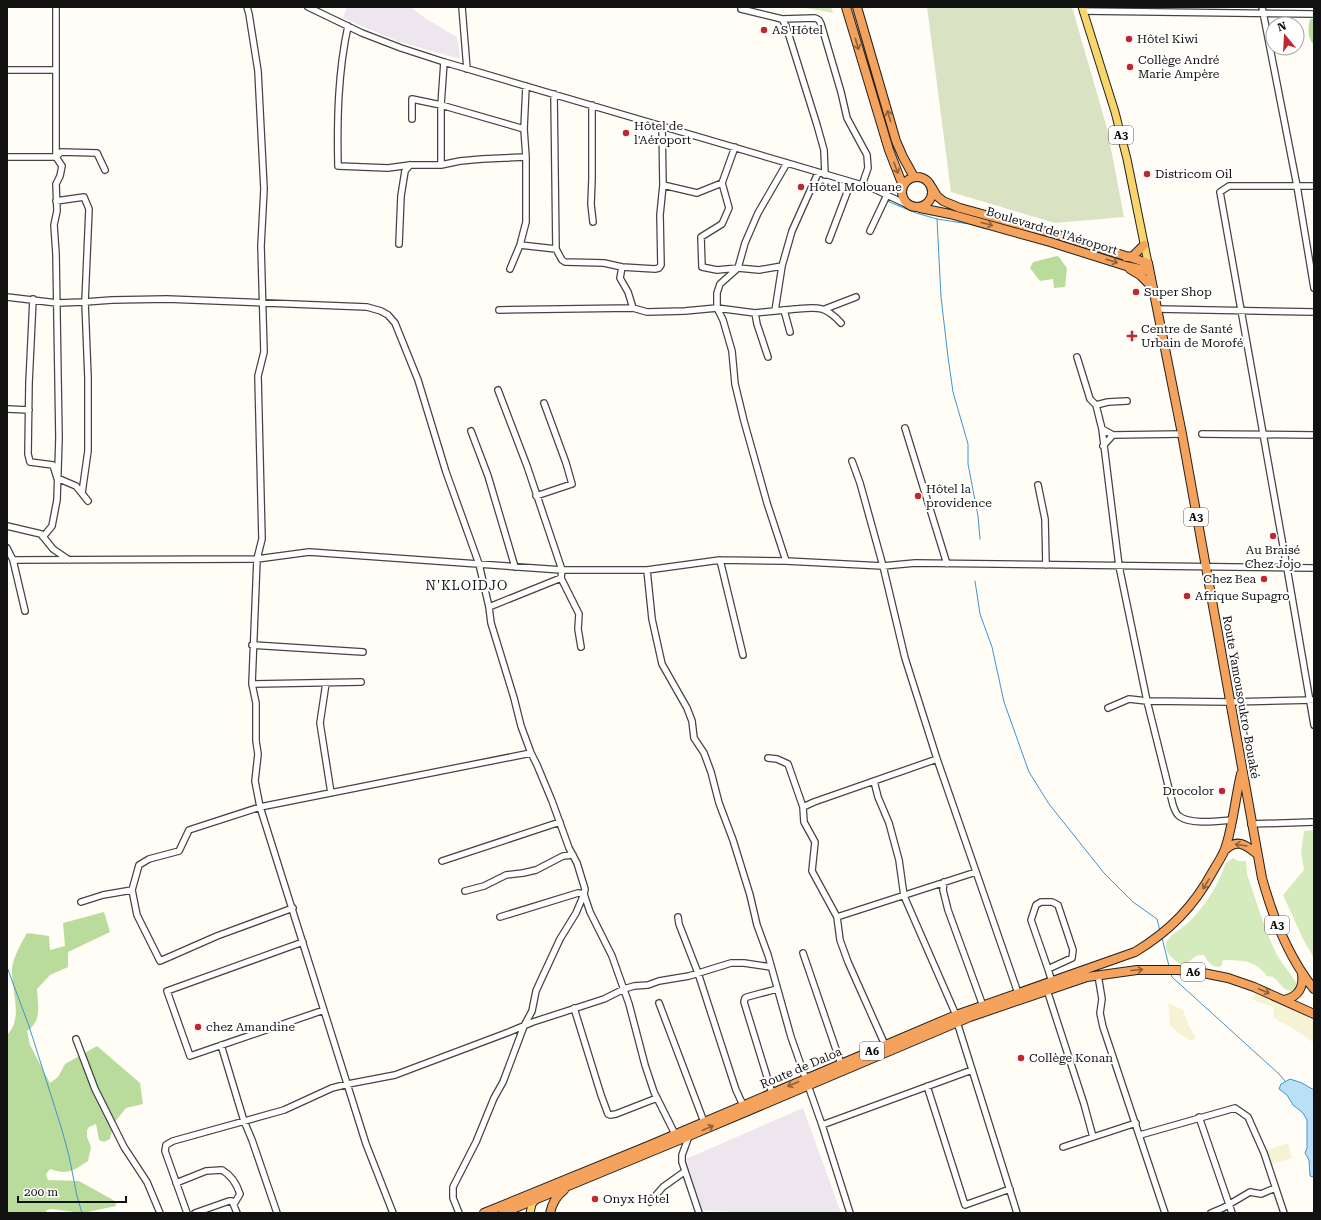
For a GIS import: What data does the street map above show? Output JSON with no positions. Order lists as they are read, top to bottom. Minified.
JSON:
{"streets":{"highway":["A3","Boulevard de l'Aéroport","Route Yamousoukro-Bouaké","A6","Route de Daloa"]},"crossings":[["A3","Route Yamousoukro-Bouaké"],["Boulevard de l'Aéroport","Route Yamousoukro-Bouaké"],["Route Yamousoukro-Bouaké","A6"],["A6","Route de Daloa"]],"districts":["N'KLOIDJO"],"places":{"other":["AS Hôtel","Hôtel Kiwi","Collège André Marie Ampère","Hôtel de l'Aéroport","Districom Oil","Hôtel Molouane","Super Shop","Hôtel la providence","Au Braisé Chez Jojo","Chez Bea","Afrique Supagro","Drocolor","chez Amandine","Collège Konan","Onyx Hôtel"],"health":["Centre de Santé Urbain de Morofé"]},"scale_bar":"200 m","north":"top"}
